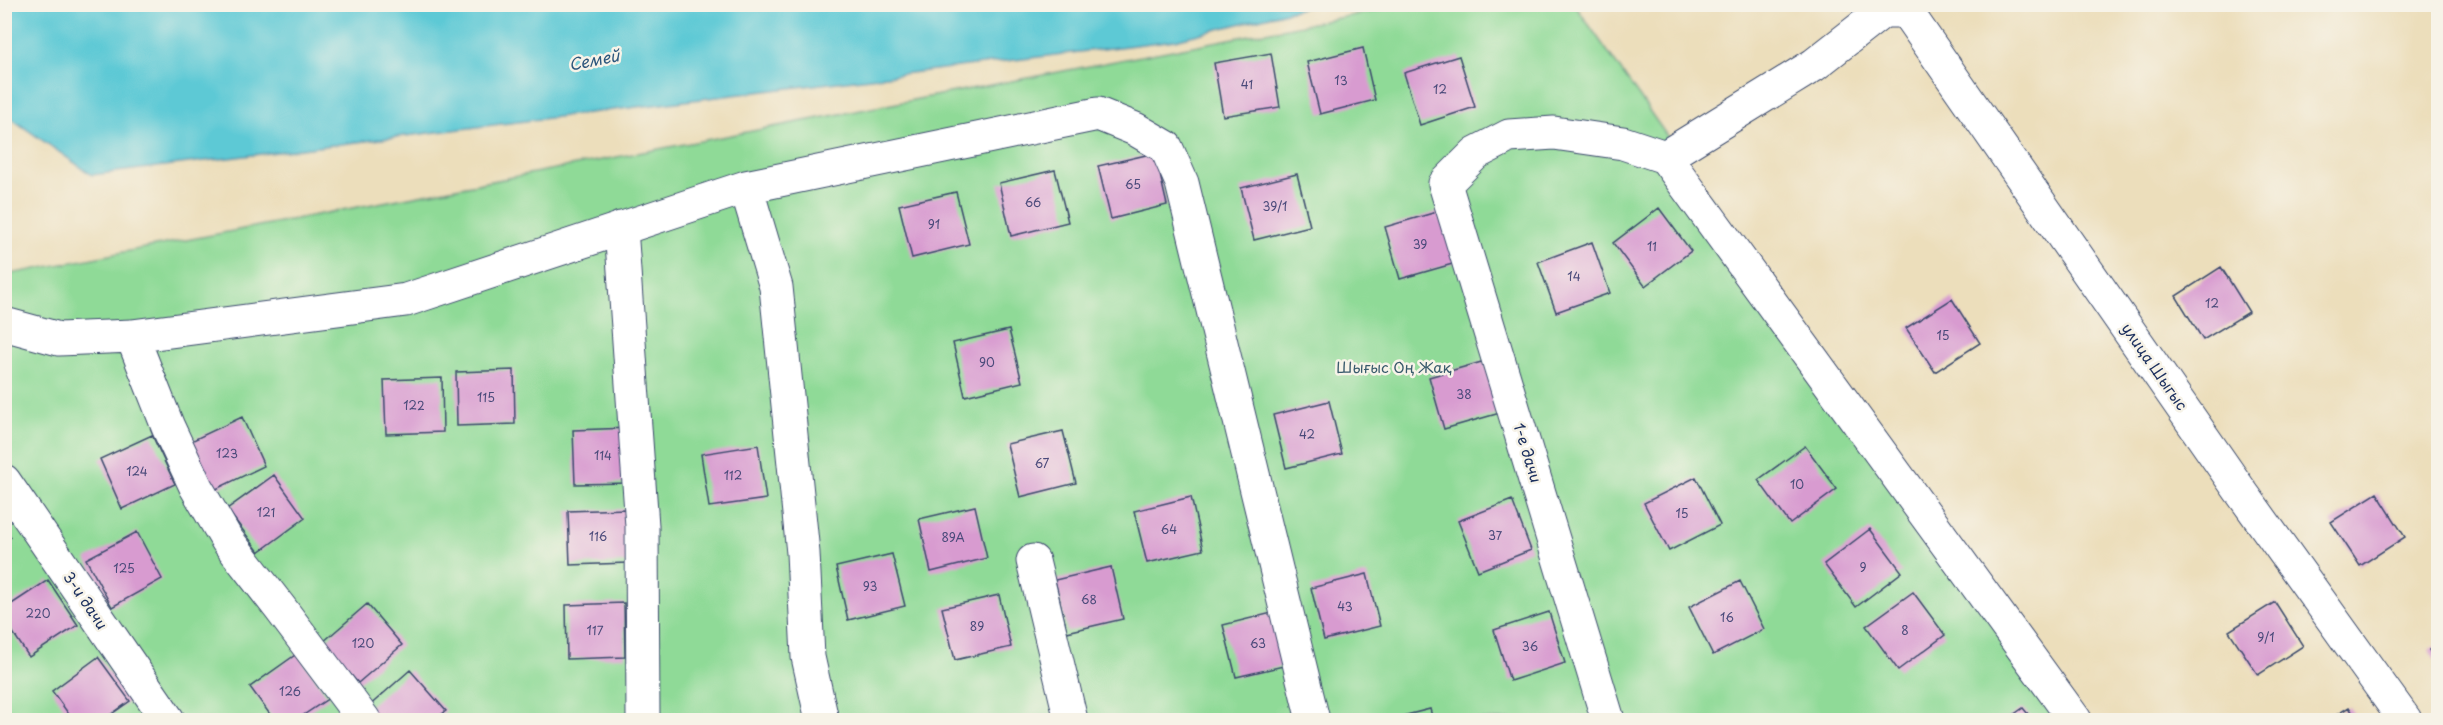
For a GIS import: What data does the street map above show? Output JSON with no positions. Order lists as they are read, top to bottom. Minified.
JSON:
{"streets":{"street":["улица Шыгыс","1-е дачи","3-и дачи"]},"crossings":[["улица Шыгыс","1-е дачи"]],"water":["Семей"],"parks":["Шығыс Оң Жақ"],"house_numbers":["13","41","12","65","66","39/1","91","39","11","14","12","15","90","38","115","122","42","123","114","67","124","112","10","121","15","64","37","116","89А","9","125","93","68","43","220","16","89","117","8","9/1","120","63","36","126"]}
